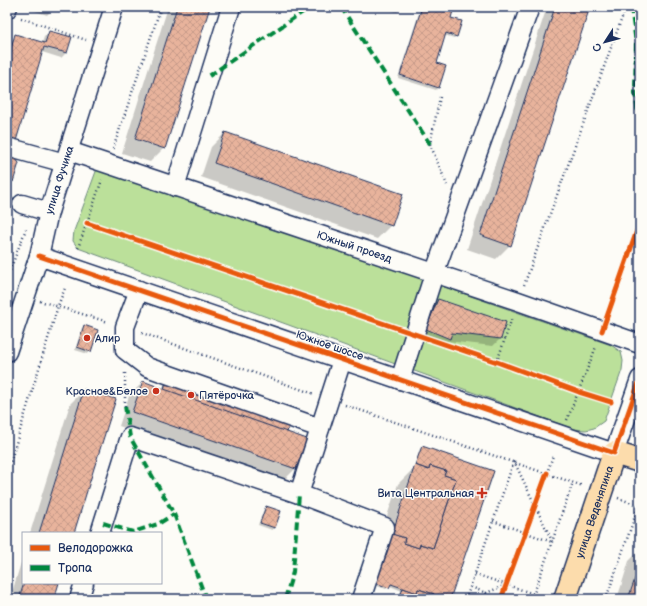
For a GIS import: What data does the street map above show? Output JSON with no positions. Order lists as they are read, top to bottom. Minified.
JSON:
{"streets":{"main road":["Южное шоссе","улица Веденяпина"],"street":["улица Фучика","Южный проезд"]},"crossings":[["улица Фучика","Южный проезд"],["улица Фучика","Южное шоссе"],["Южное шоссе","улица Веденяпина"]],"places":{"other":["Алир","Красное&Белое","Пятёрочка"],"health":["Вита Центральная"]},"legend":["Велодорожка","Тропа"],"north":"bottom left"}
